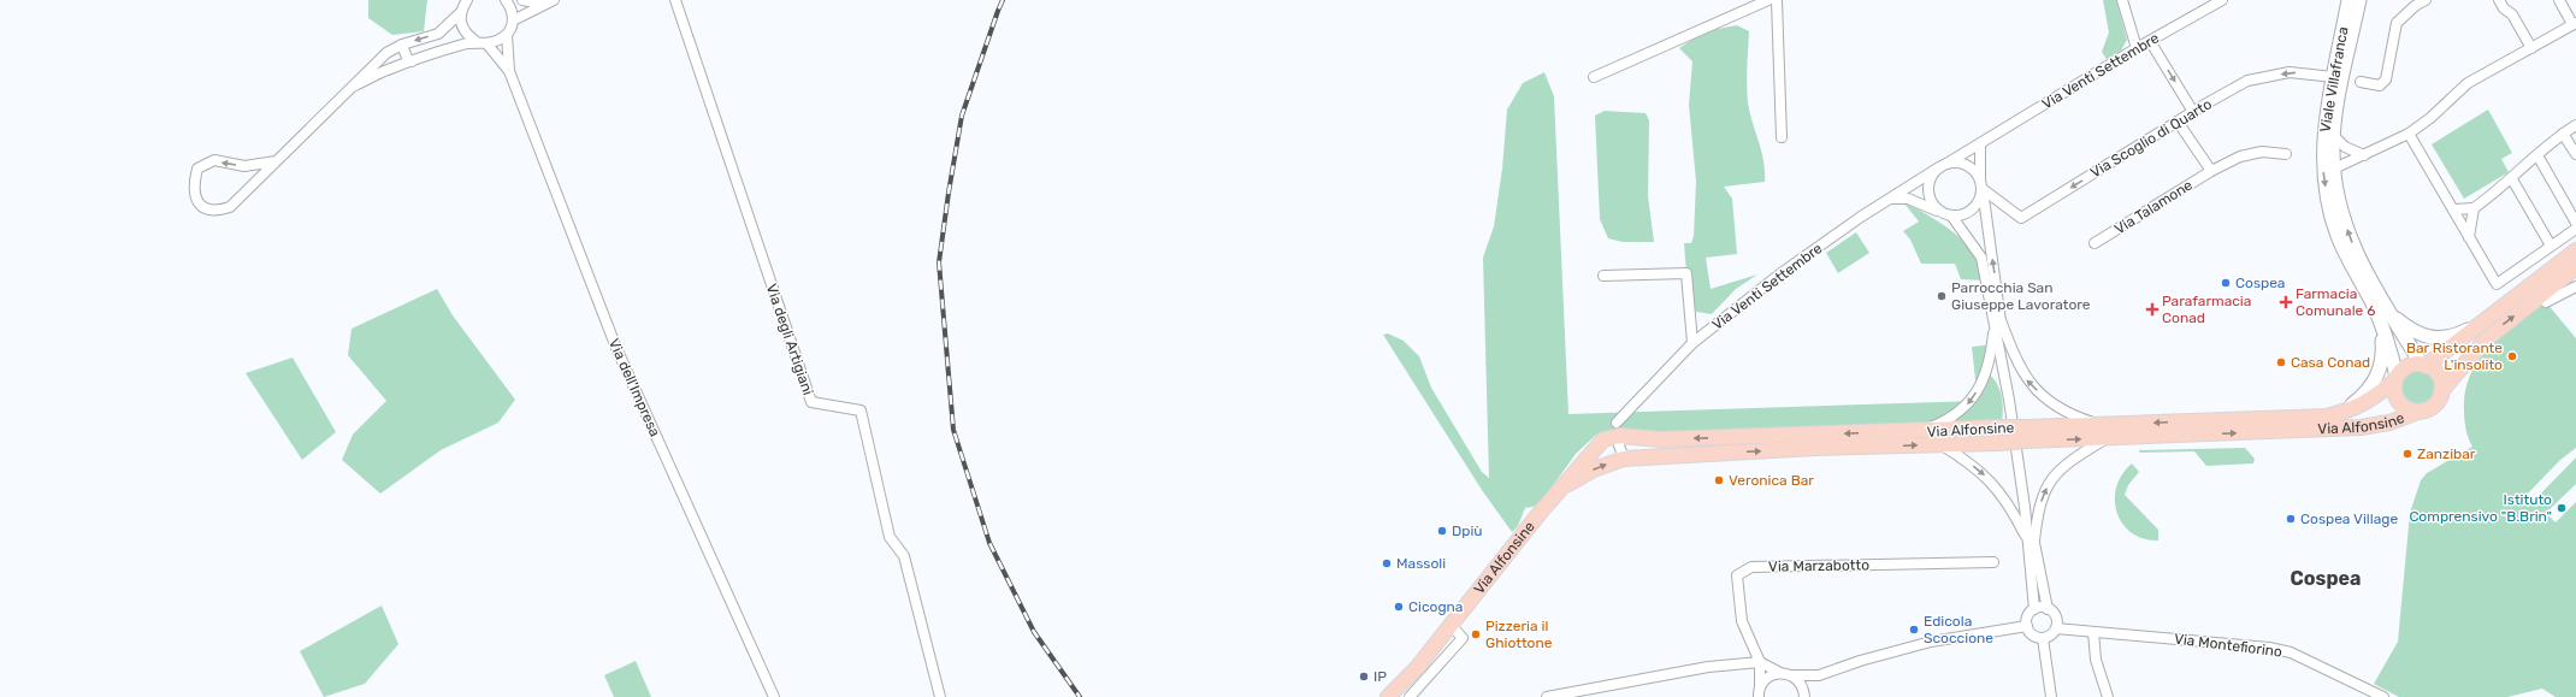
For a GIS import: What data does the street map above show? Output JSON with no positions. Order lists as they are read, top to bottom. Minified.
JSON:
{"streets":{"main road":["Viale Villafranca","Via Alfonsine"],"street":["Via Venti Settembre","Via Scoglio di Quarto","Via Talamone","Via degli Artigiani","Via dell'Impresa","Via Marzabotto","Via Montefiorino"]},"crossings":[["Via Venti Settembre","Via Scoglio di Quarto"],["Via Venti Settembre","Via Alfonsine"],["Viale Villafranca","Via Scoglio di Quarto"],["Viale Villafranca","Via Alfonsine"]],"one_way":["Via Scoglio di Quarto"],"districts":["Cospea"],"places":{"other":["Cospea","Parrocchia San Giuseppe Lavoratore","Bar Ristorante L'insolito","Casa Conad","Zanzibar","Veronica Bar","Istituto Comprensivo \"B.Brin\"","Cospea Village","Dpiù","Massoli","Cicogna","Edicola Scoccione","Pizzeria il Ghiottone","IP"],"health":["Farmacia Comunale 6","Parafarmacia Conad"]}}
